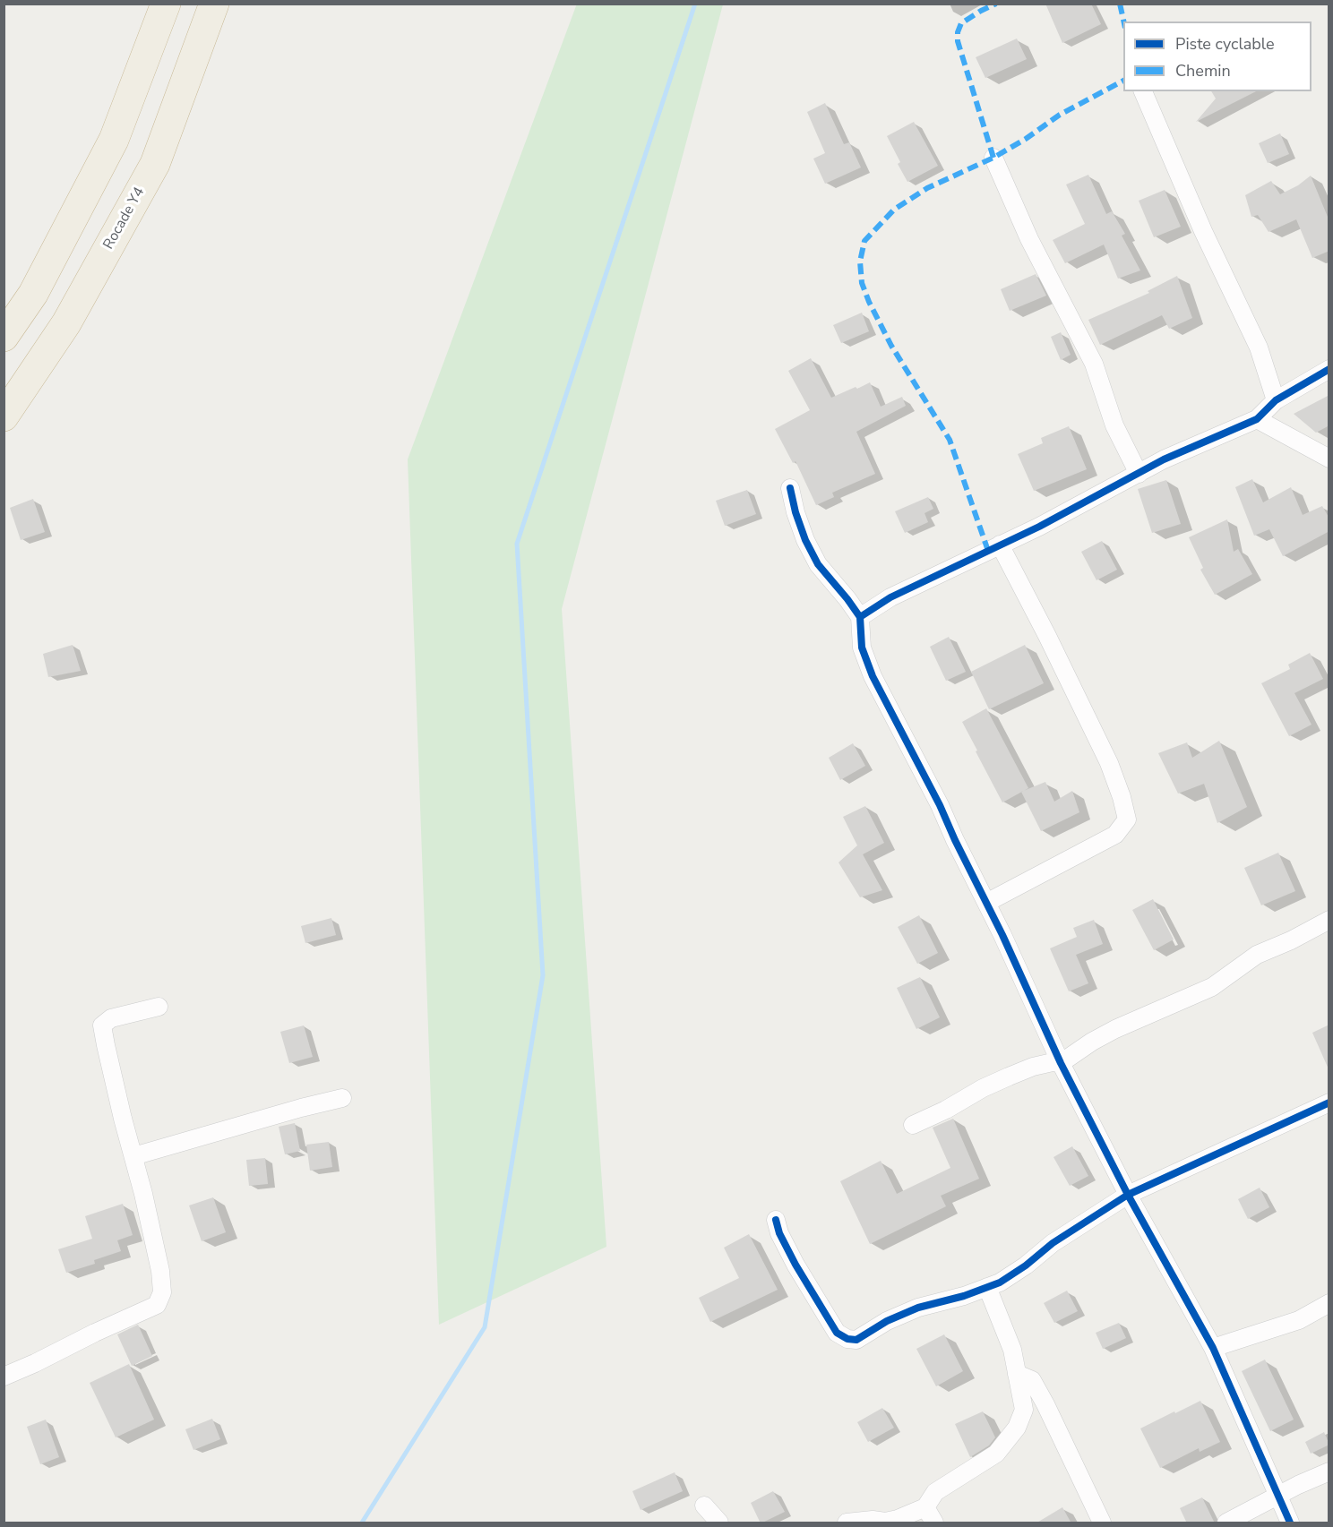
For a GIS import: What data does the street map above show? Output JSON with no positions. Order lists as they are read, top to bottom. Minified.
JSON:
{"streets":{"highway":["Rocade Y4"]},"legend":["Piste cyclable","Chemin"]}
